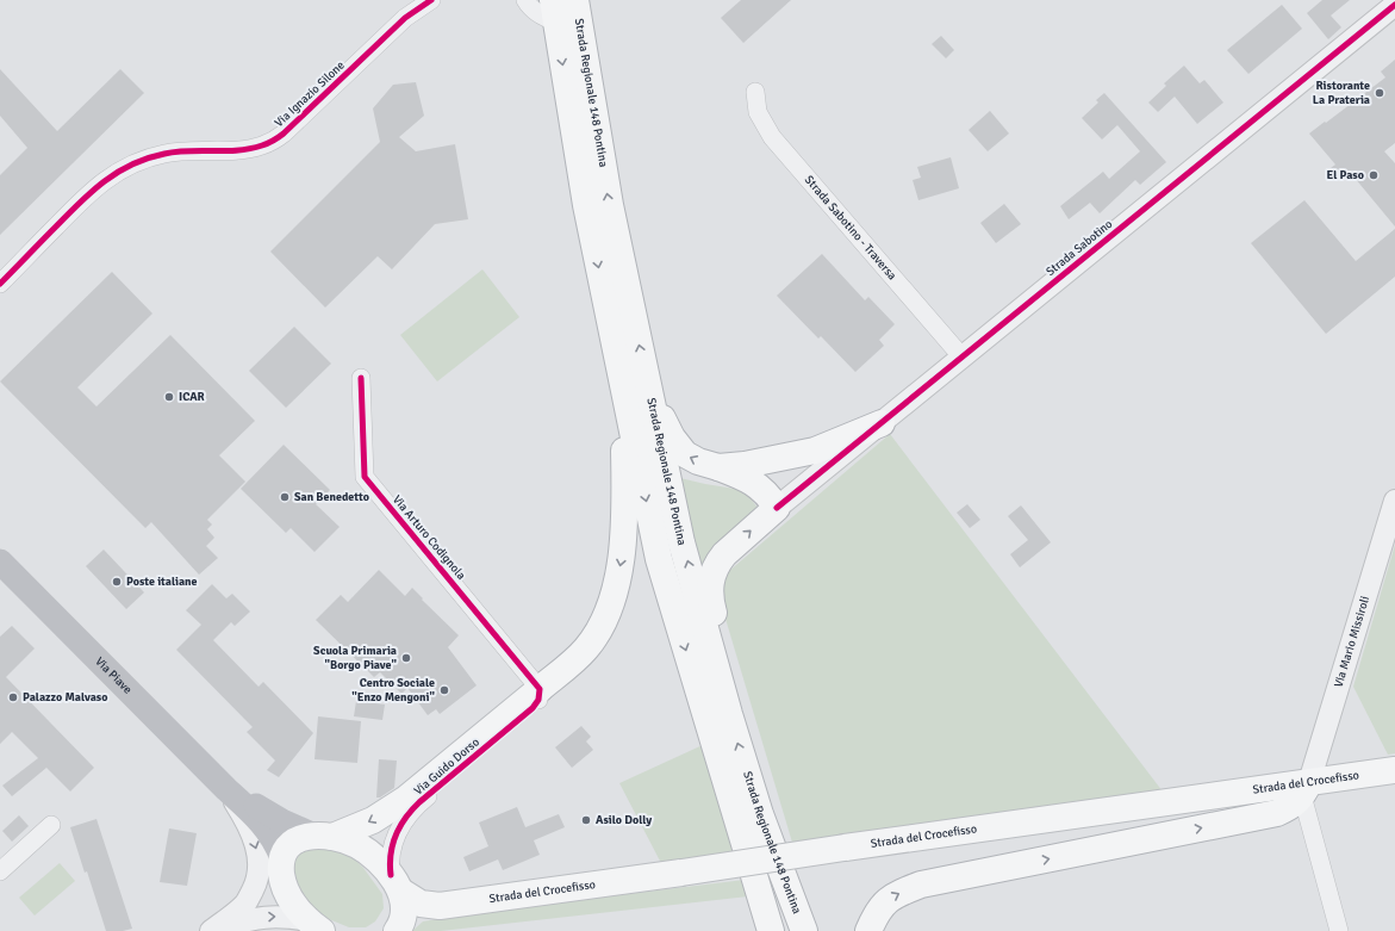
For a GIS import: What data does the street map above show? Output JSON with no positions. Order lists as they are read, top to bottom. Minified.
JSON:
{"streets":{"main road":["Strada Regionale 148 Pontina","Via Piave","Via Guido Dorso","Strada del Crocefisso"],"street":["Via Ignazio Silone","Strada Sabotino - Traversa","Strada Sabotino","Via Arturo Codignola","Via Mario Missiroli"]},"crossings":[["Strada Sabotino - Traversa","Strada Sabotino"],["Via Arturo Codignola","Via Guido Dorso"],["Via Mario Missiroli","Strada del Crocefisso"],["Via Piave","Via Guido Dorso"],["Via Piave","Strada del Crocefisso"],["Via Guido Dorso","Strada del Crocefisso"]],"one_way":["Via Guido Dorso"],"places":["Ristorante La Prateria","El Paso","ICAR","San Benedetto","Poste italiane","Scuola Primaria \"Borgo Piave\"","Centro Sociale \"Enzo Mengoni\"","Palazzo Malvaso","Asilo Dolly"]}
